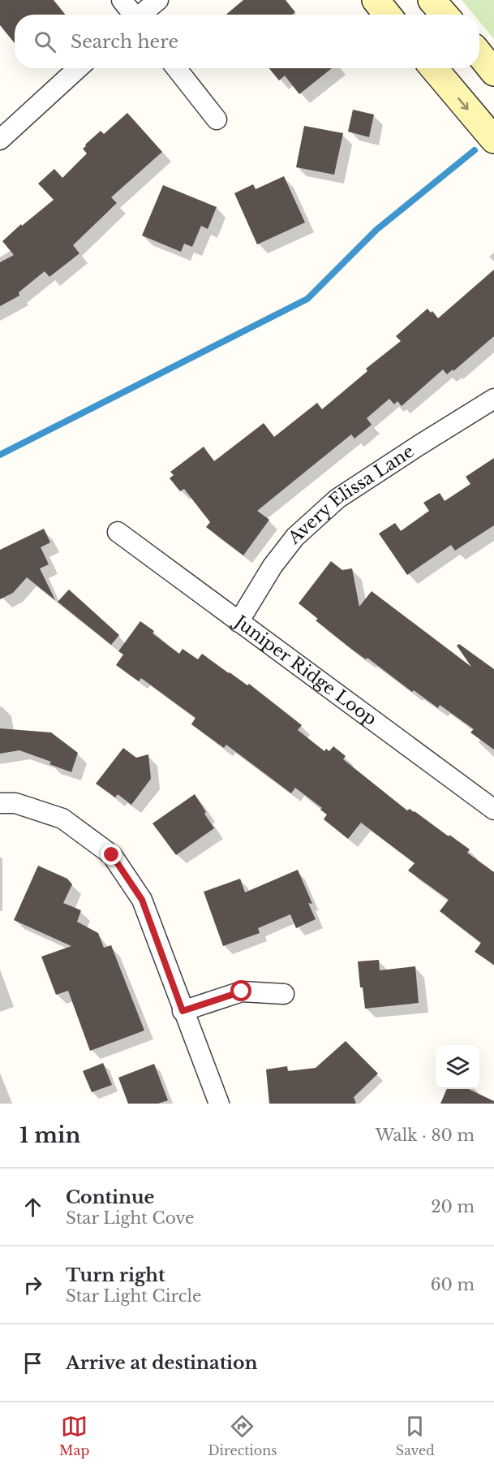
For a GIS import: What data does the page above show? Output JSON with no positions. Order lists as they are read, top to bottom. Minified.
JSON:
{"streets":{"street":["Avery Elissa Lane","Juniper Ridge Loop"]},"crossings":[["Avery Elissa Lane","Juniper Ridge Loop"]],"page":{"search":"Search here","heading":["1 min","Walk · 80 m"],"list":[["Continue","Star Light Cove","20 m"],["Turn right","Star Light Circle","60 m"],"Arrive at destination"],"nav":["Map","Directions","Saved"]}}
